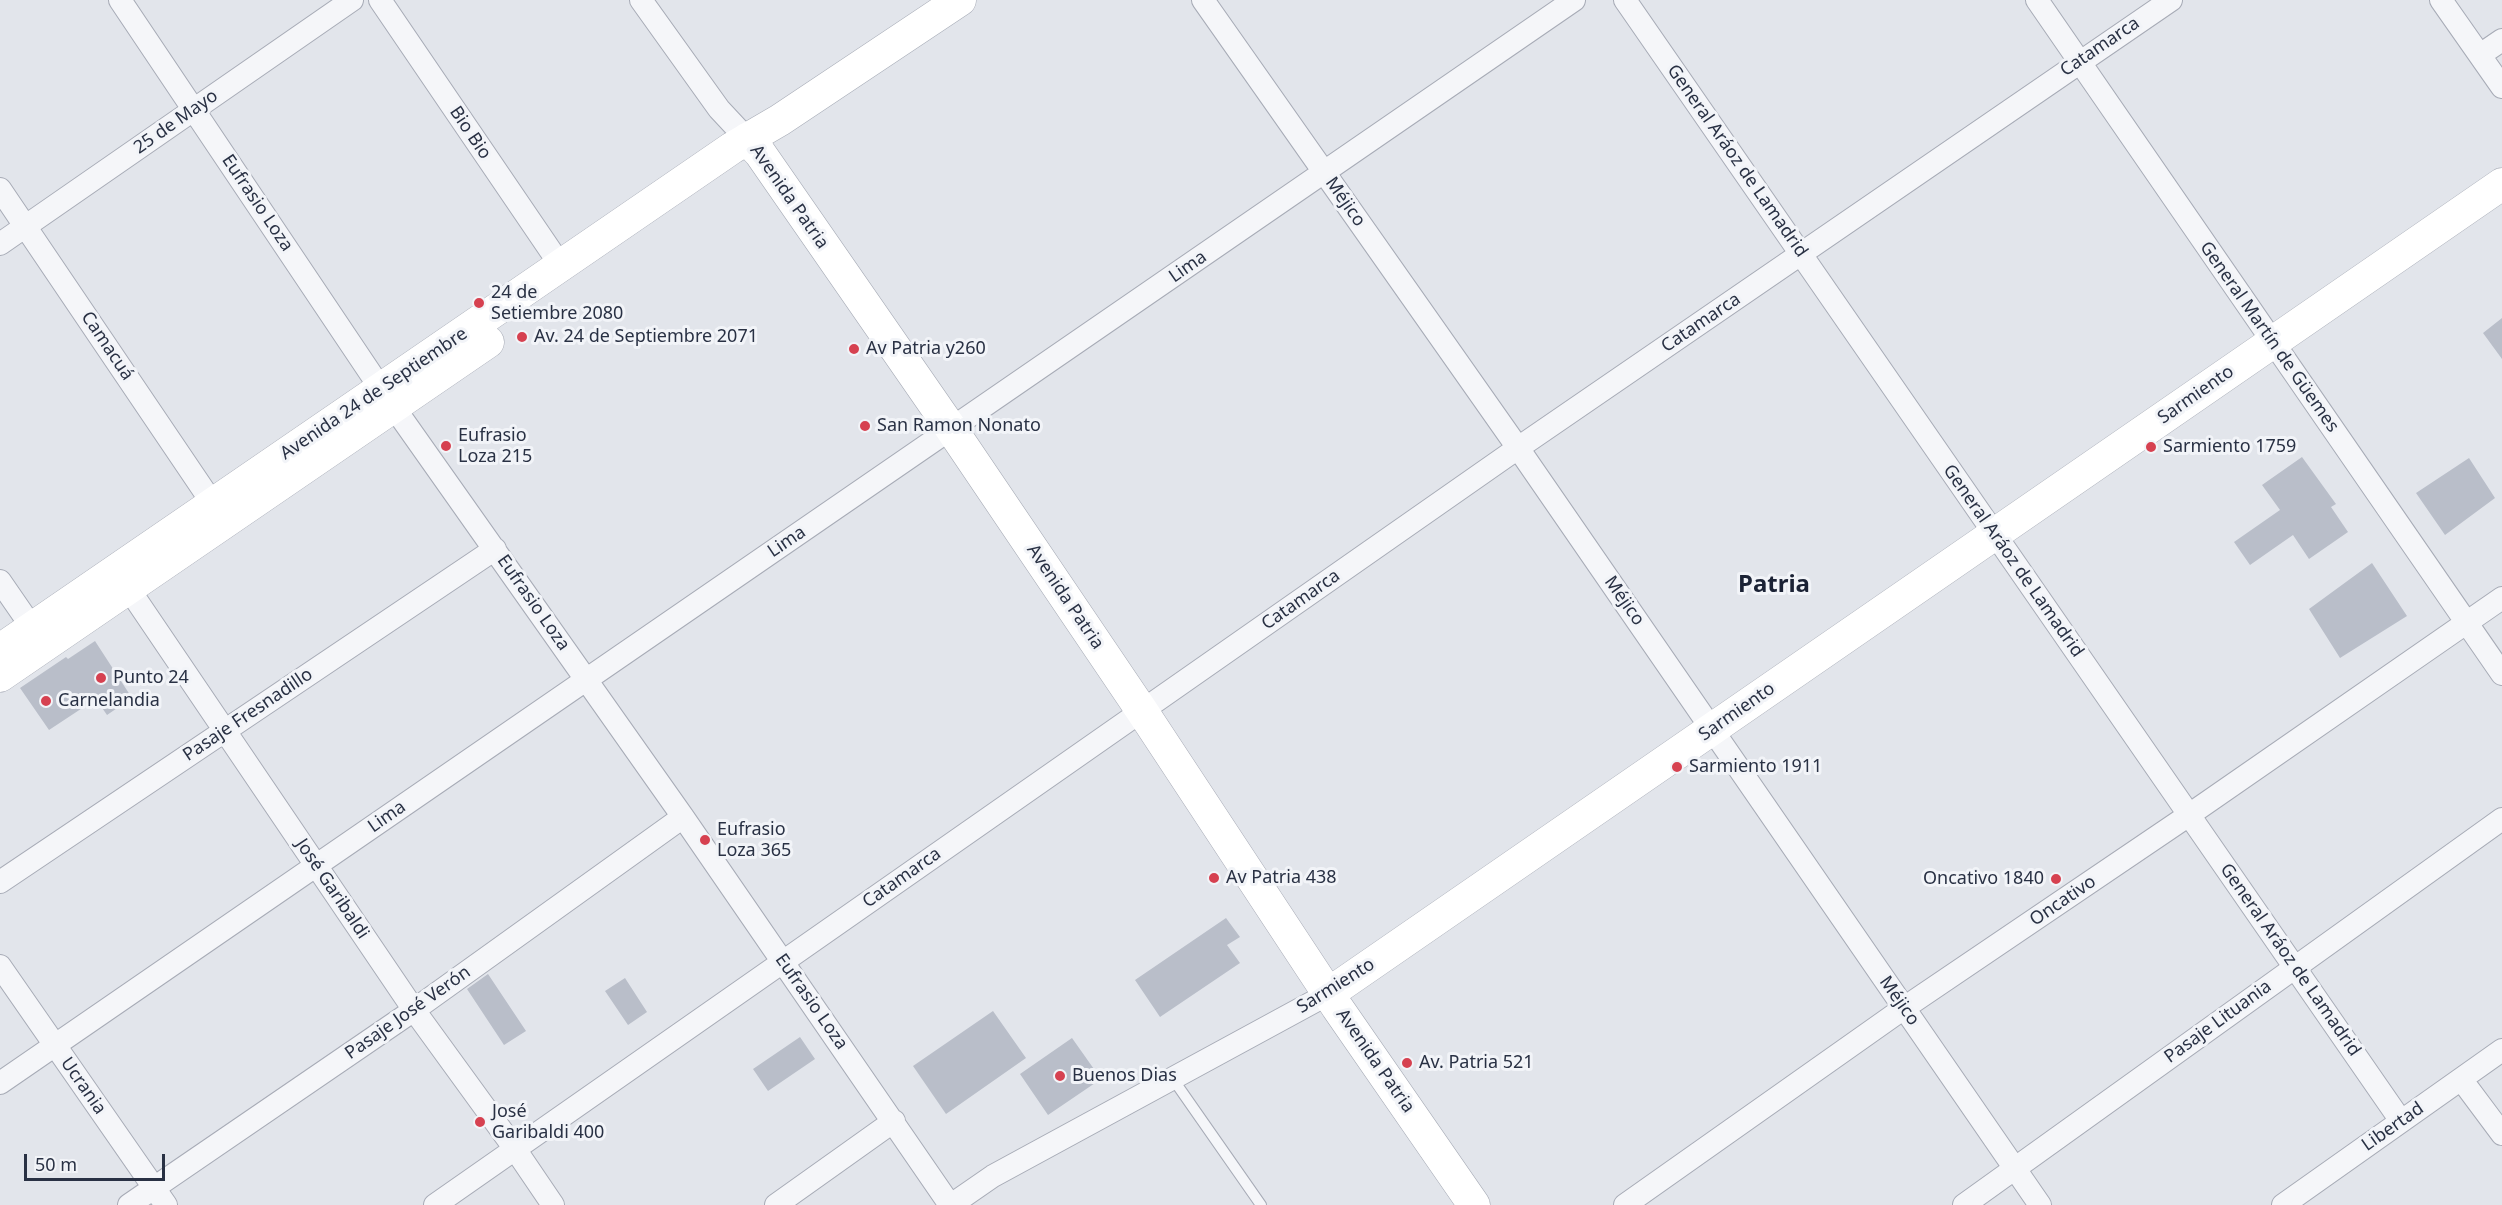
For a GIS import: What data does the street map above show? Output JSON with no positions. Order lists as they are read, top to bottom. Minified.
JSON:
{"streets":{"main road":["Avenida Patria","Avenida 24 de Septiembre","Sarmiento"],"street":["Catamarca","25 de Mayo","Bio Bio","General Aráoz de Lamadrid","Méjico","Eufrasio Loza","Lima","General Martín de Güemes","Camacuá","Pasaje Fresnadillo","José Garibaldi","Oncativo","Pasaje José Verón","Pasaje Lituania","Ucrania","Libertad"]},"crossings":[["Catamarca","General Aráoz de Lamadrid"],["Catamarca","Avenida Patria"],["Catamarca","Méjico"],["Catamarca","Eufrasio Loza"],["Catamarca","General Martín de Güemes"],["Catamarca","José Garibaldi"],["25 de Mayo","Eufrasio Loza"],["25 de Mayo","Camacuá"],["Bio Bio","Avenida 24 de Septiembre"],["General Aráoz de Lamadrid","Sarmiento"],["General Aráoz de Lamadrid","Oncativo"],["General Aráoz de Lamadrid","Pasaje Lituania"],["General Aráoz de Lamadrid","Libertad"],["Avenida Patria","Lima"],["Avenida Patria","Avenida 24 de Septiembre"],["Avenida Patria","Sarmiento"],["Méjico","Lima"],["Méjico","Sarmiento"],["Méjico","Oncativo"],["Méjico","Pasaje Lituania"],["Eufrasio Loza","Lima"],["Eufrasio Loza","Avenida 24 de Septiembre"],["Eufrasio Loza","Sarmiento"],["Eufrasio Loza","Pasaje Fresnadillo"],["Eufrasio Loza","Pasaje José Verón"],["Lima","José Garibaldi"],["Lima","Ucrania"],["General Martín de Güemes","Sarmiento"],["General Martín de Güemes","Oncativo"],["Camacuá","Avenida 24 de Septiembre"],["Avenida 24 de Septiembre","José Garibaldi"],["Pasaje Fresnadillo","José Garibaldi"],["José Garibaldi","Pasaje José Verón"],["Pasaje José Verón","Ucrania"]],"districts":["Patria"],"places":["24 de Setiembre 2080","Av. 24 de Septiembre 2071","Av Patria y260","San Ramon Nonato","Eufrasio Loza 215","Sarmiento 1759","Punto 24","Carnelandia","Sarmiento 1911","Eufrasio Loza 365","Av Patria 438","Oncativo 1840","Av. Patria 521","Buenos Dias","José Garibaldi 400"],"scale_bar":"50 m"}
